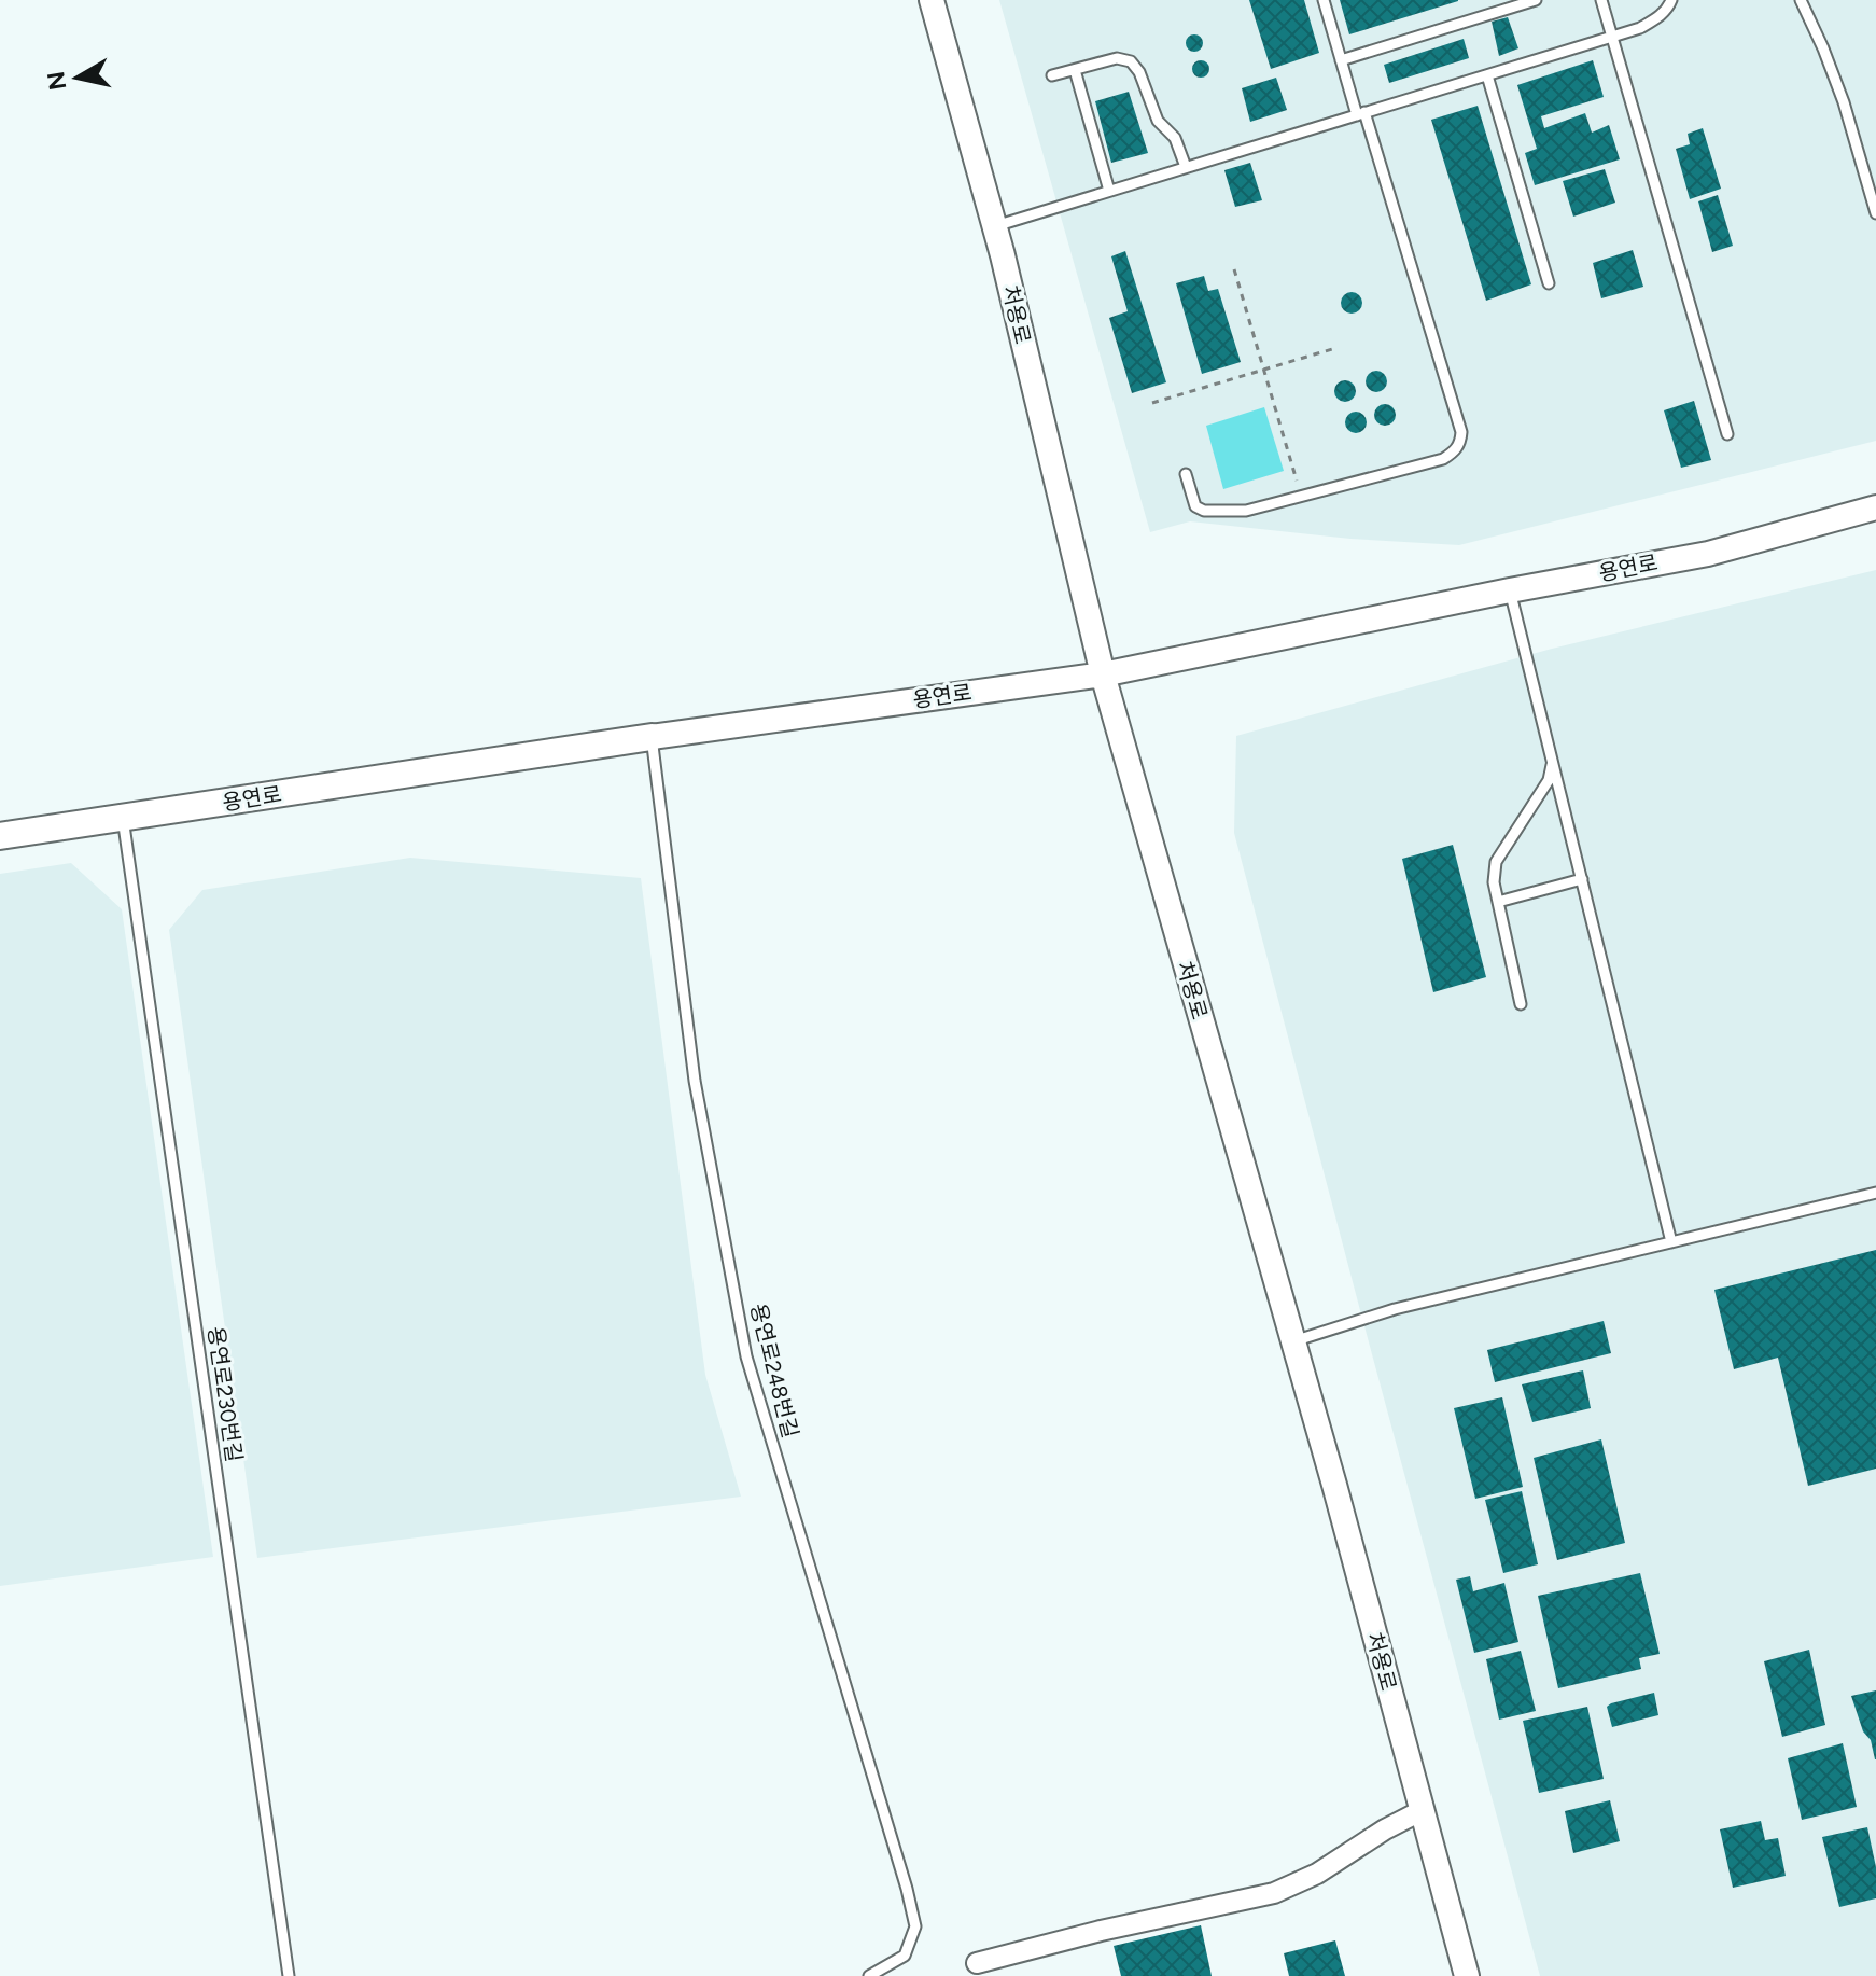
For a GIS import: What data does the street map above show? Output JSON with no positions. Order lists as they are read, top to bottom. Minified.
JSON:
{"streets":{"main road":["용연로"],"street":["처용로"],"lane":["용연로248번길","용연로230번길"]},"crossings":[["처용로","용연로"],["용연로","용연로248번길"],["용연로","용연로230번길"]],"north":"left"}
